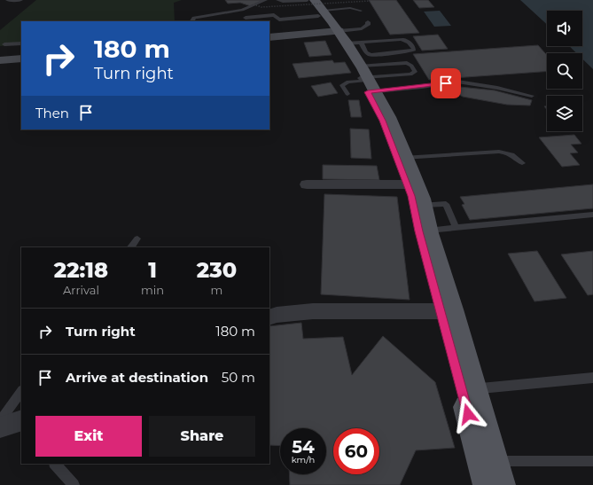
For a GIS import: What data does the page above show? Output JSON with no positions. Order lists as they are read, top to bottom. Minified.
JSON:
{"page":{"turn":["180 m","Turn right"],"then":"Then","eta":["22:18","Arrival","1","min","230","m"],"list":[{"name":"Turn right","value":"180 m"},{"name":"Arrive at destination","value":"50 m"}],"buttons":["Exit","Share"],"speed":"54 km/h","limit":"60"}}
